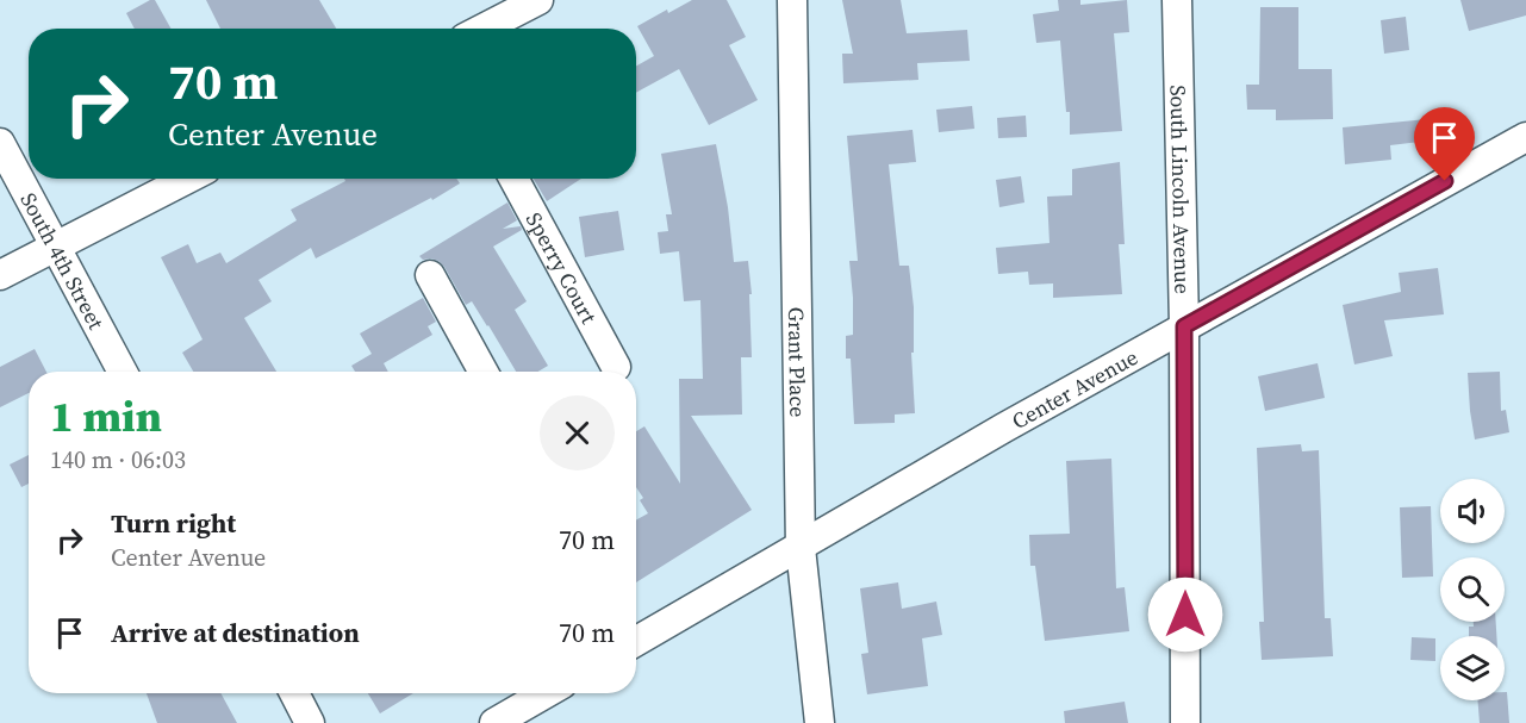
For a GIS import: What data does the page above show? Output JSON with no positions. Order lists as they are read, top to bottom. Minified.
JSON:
{"streets":{"street":["South Lincoln Avenue","South 4th Street","Sperry Court","Grant Place","Center Avenue"]},"crossings":[["South Lincoln Avenue","Center Avenue"],["Grant Place","Center Avenue"]],"page":{"turn":["70 m","Center Avenue"],"heading":["1 min","140 m · 06:03"],"list":[{"name":"Turn right","note":"Center Avenue","value":"70 m"},{"name":"Arrive at destination","value":"70 m"}]}}
